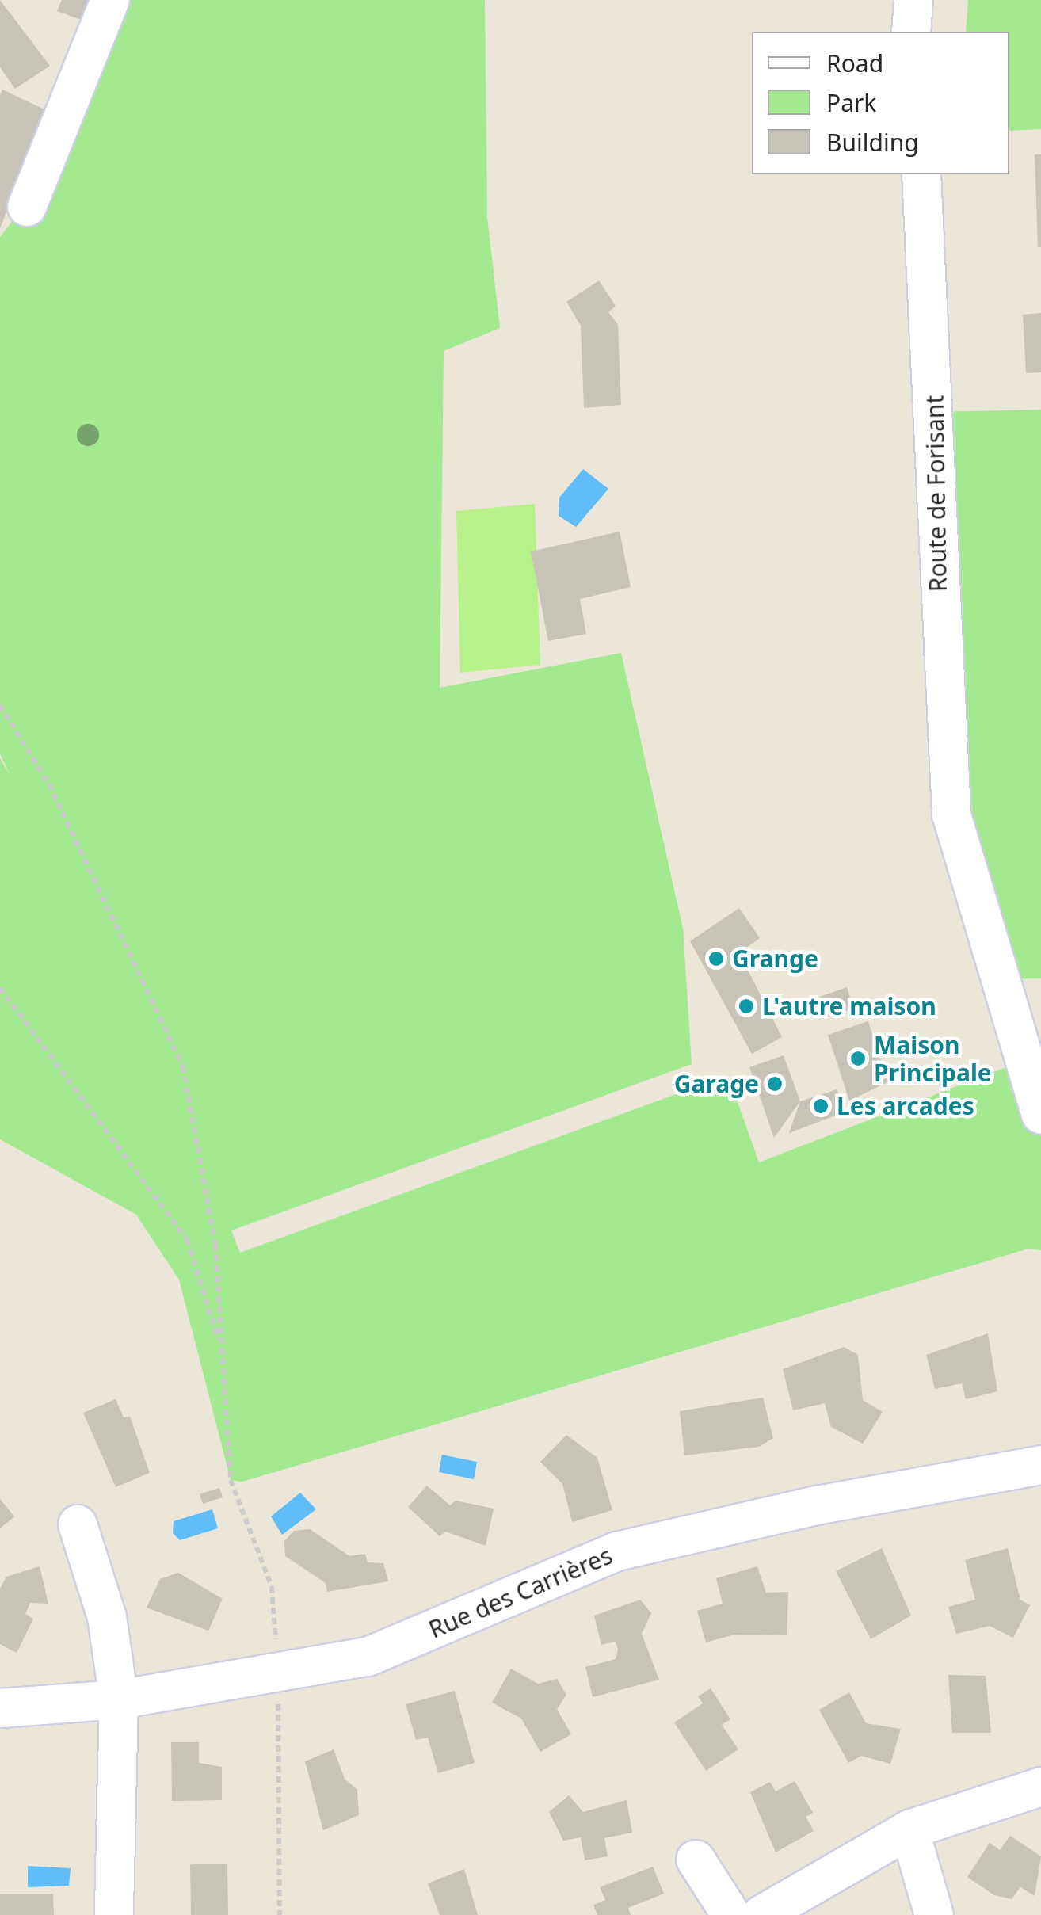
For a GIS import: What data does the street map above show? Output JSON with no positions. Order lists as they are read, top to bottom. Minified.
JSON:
{"streets":{"street":["Route de Forisant","Rue des Carrières"]},"places":["Grange","L'autre maison","Maison Principale","Garage","Les arcades"],"legend":["Road","Park","Building"]}
